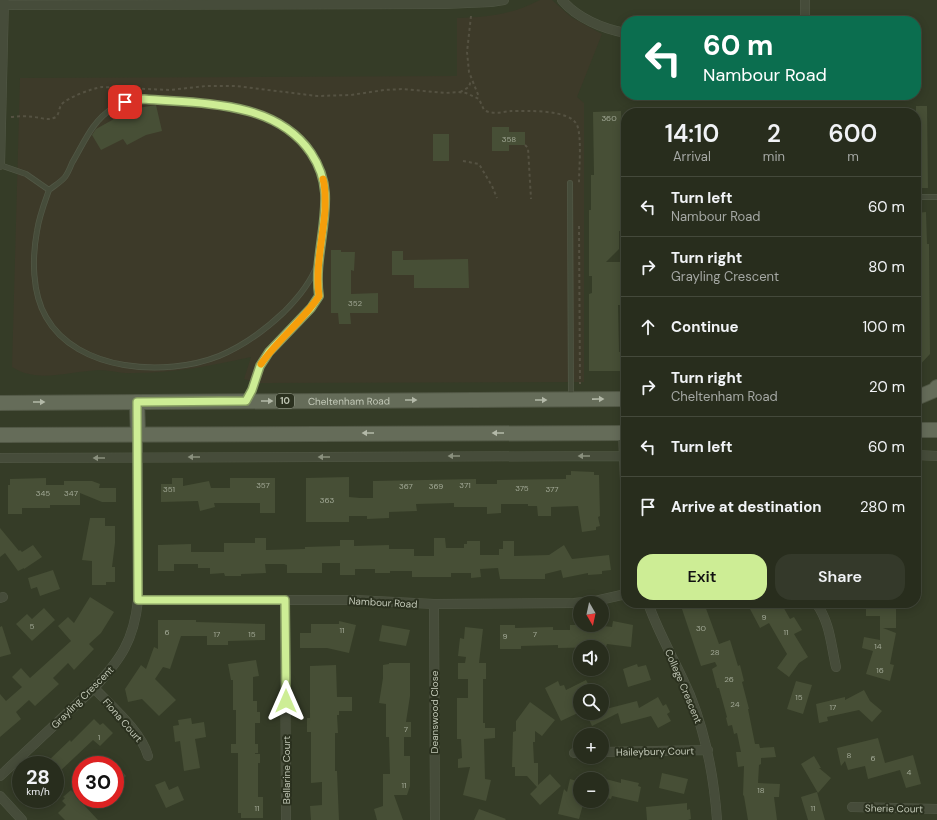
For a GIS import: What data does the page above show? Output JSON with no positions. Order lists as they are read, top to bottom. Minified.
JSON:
{"streets":{"main road":["10","Cheltenham Road"],"street":["Nambour Road","College Crescent","Grayling Crescent","Deanswood Close","Fiona Court","Haileybury Court","Bellarine Court","Sherie Court"]},"crossings":[["Nambour Road","Grayling Crescent"],["Nambour Road","Deanswood Close"],["Nambour Road","Bellarine Court"],["College Crescent","Haileybury Court"],["Grayling Crescent","Fiona Court"]],"house_numbers":["360","358","352","357","371","367","369","375","351","377","345","347","363","9","5","30","11","6","11","17","15","7","9","14","28","16","26","15","24","17","7","1","8","6","4","11","18","11","11"],"north":"bottom","page":{"turn":["60 m","Nambour Road"],"eta":["14:10","Arrival","2","min","600","m"],"list":[{"name":"Turn left","note":"Nambour Road","value":"60 m"},{"name":"Turn right","note":"Grayling Crescent","value":"80 m"},{"name":"Continue","value":"100 m"},{"name":"Turn right","note":"Cheltenham Road","value":"20 m"},{"name":"Turn left","value":"60 m"},{"name":"Arrive at destination","value":"280 m"}],"buttons":["Exit","Share"],"map_buttons":["+","−"],"speed":"28 km/h","limit":"30"}}
